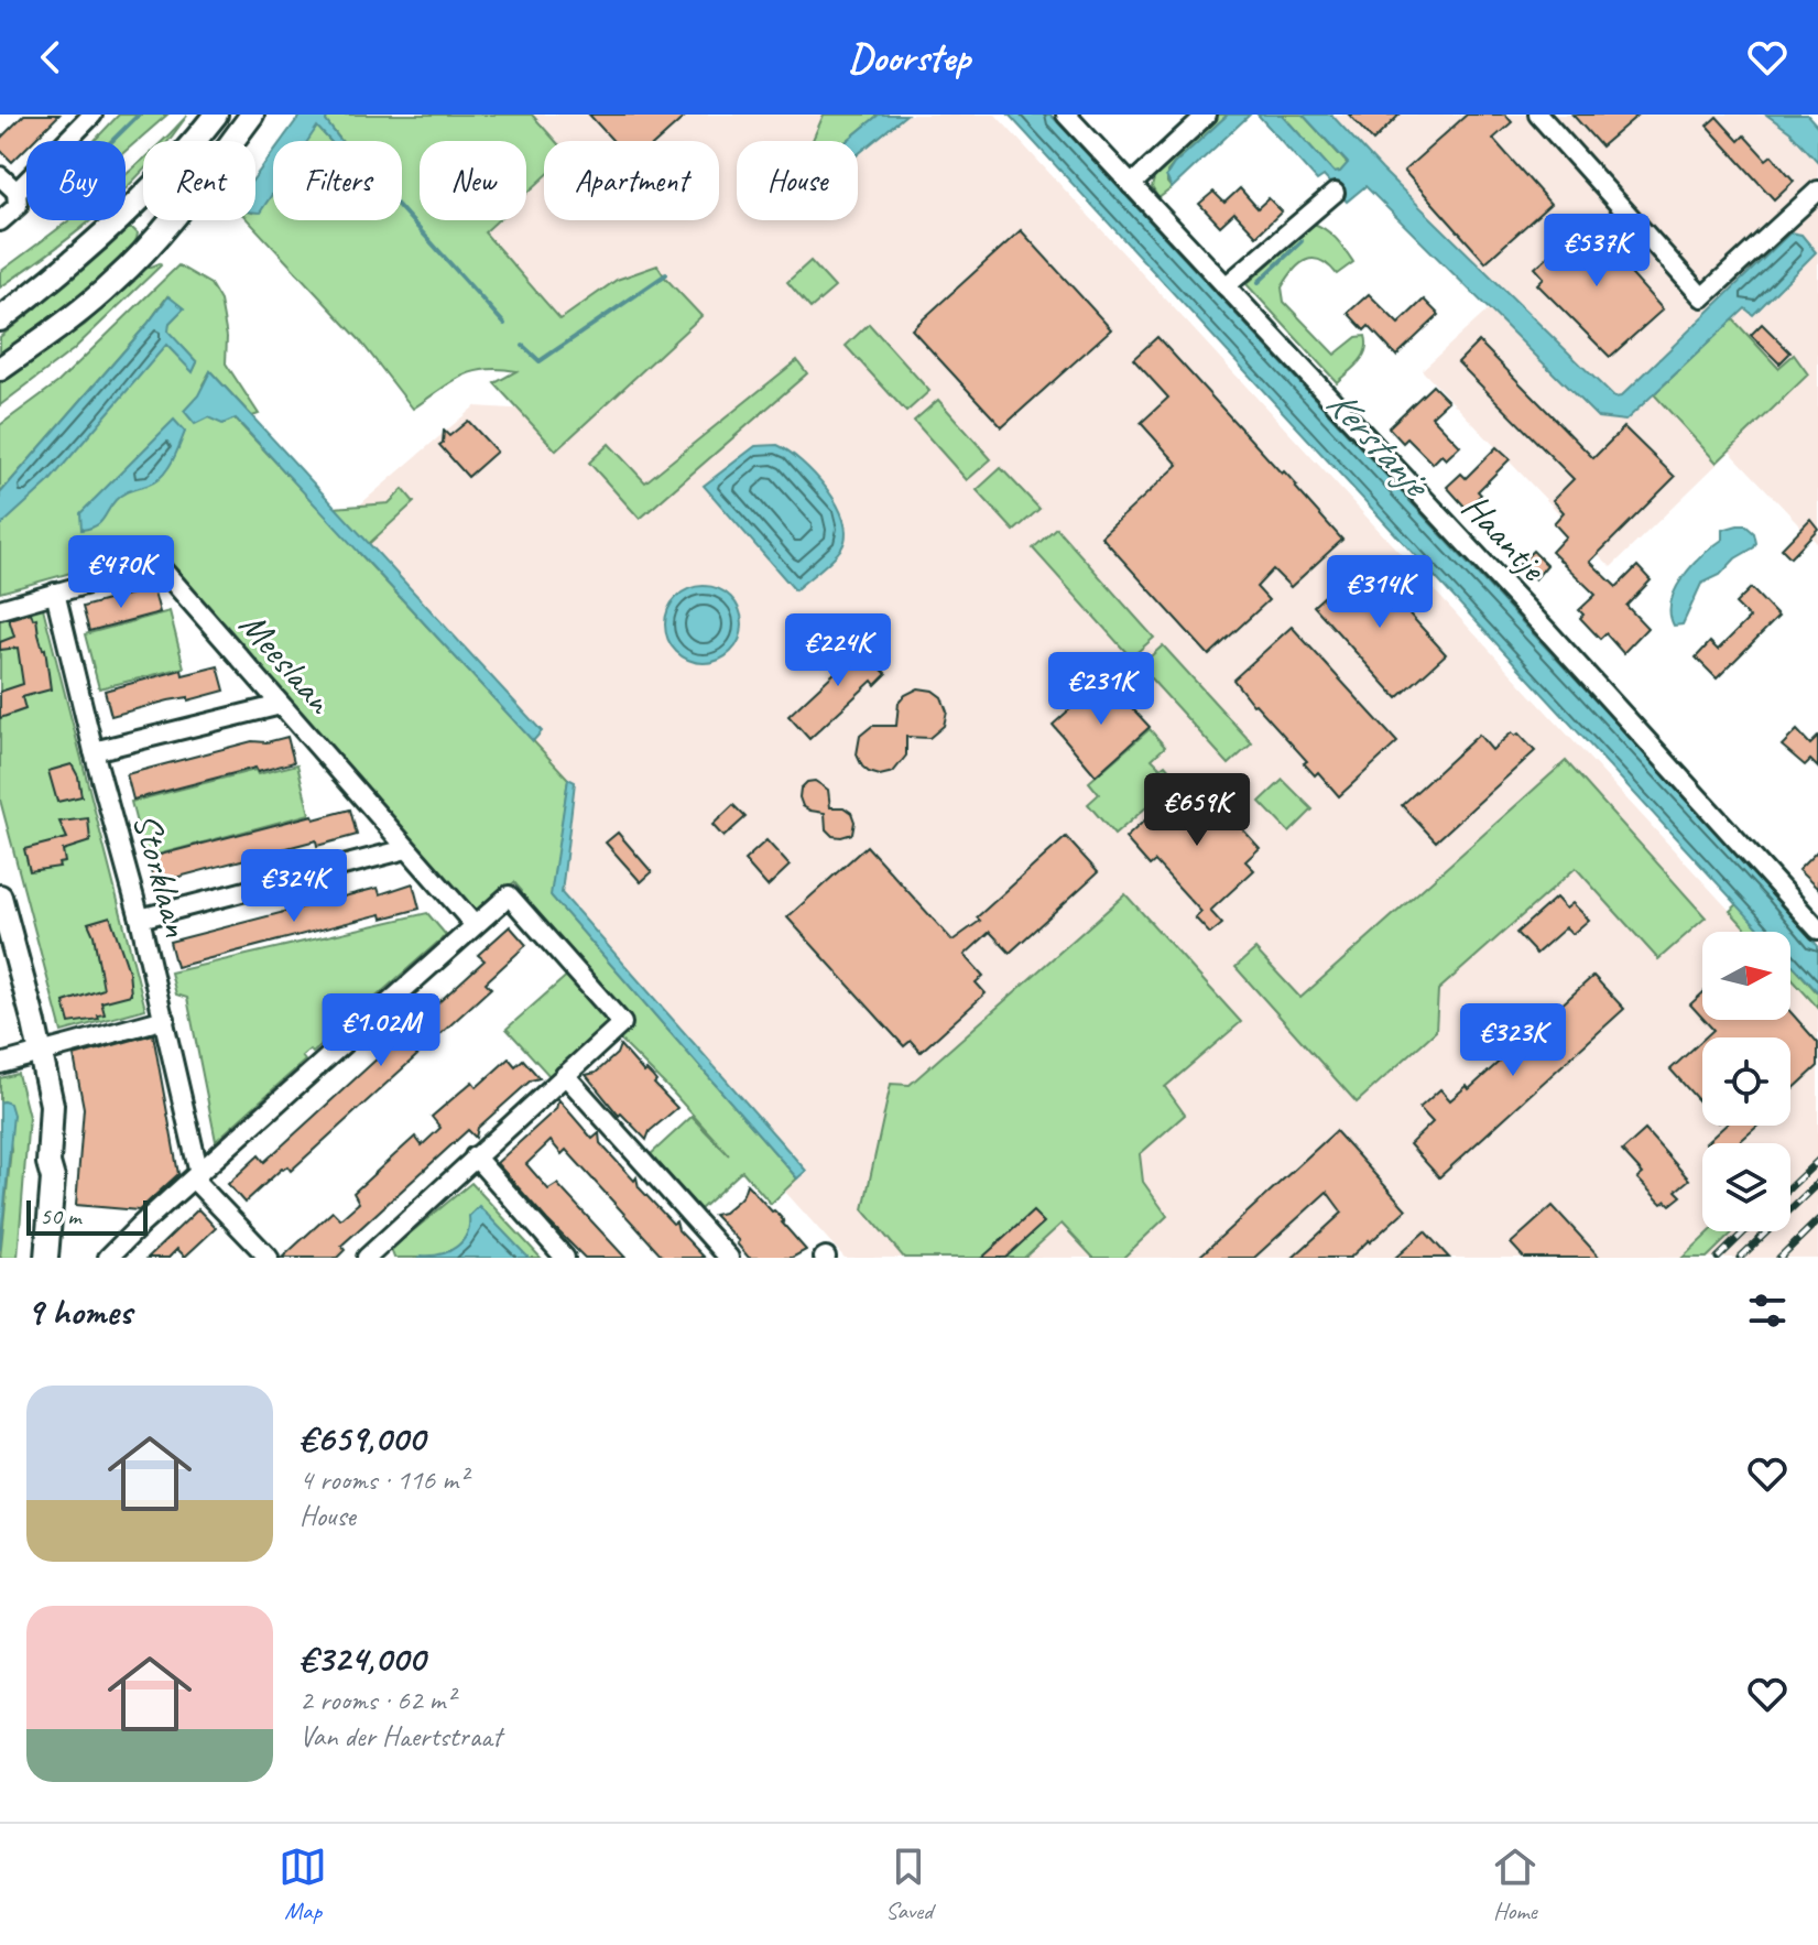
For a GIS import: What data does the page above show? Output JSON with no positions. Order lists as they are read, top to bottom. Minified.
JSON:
{"streets":{"street":["Haantje","Meeslaan","Storklaan"]},"crossings":[["Meeslaan","Storklaan"]],"water":["Kerstanje"],"scale_bar":"50 m","north":"right","page":{"header":"Doorstep","chip":["Buy","Rent","Filters","New","Apartment","House"],"price":["€537K","€470K","€314K","€224K","€231K","€659K","€324K","€1.02M","€323K"],"scale":"50 m","heading":"9 homes","list":[{"name":"€659,000","note":"4 rooms · 116 m² · House"},{"name":"€324,000","note":"2 rooms · 62 m² · Van der Haertstraat"}],"tabs":["Map","Saved","Home"]}}
